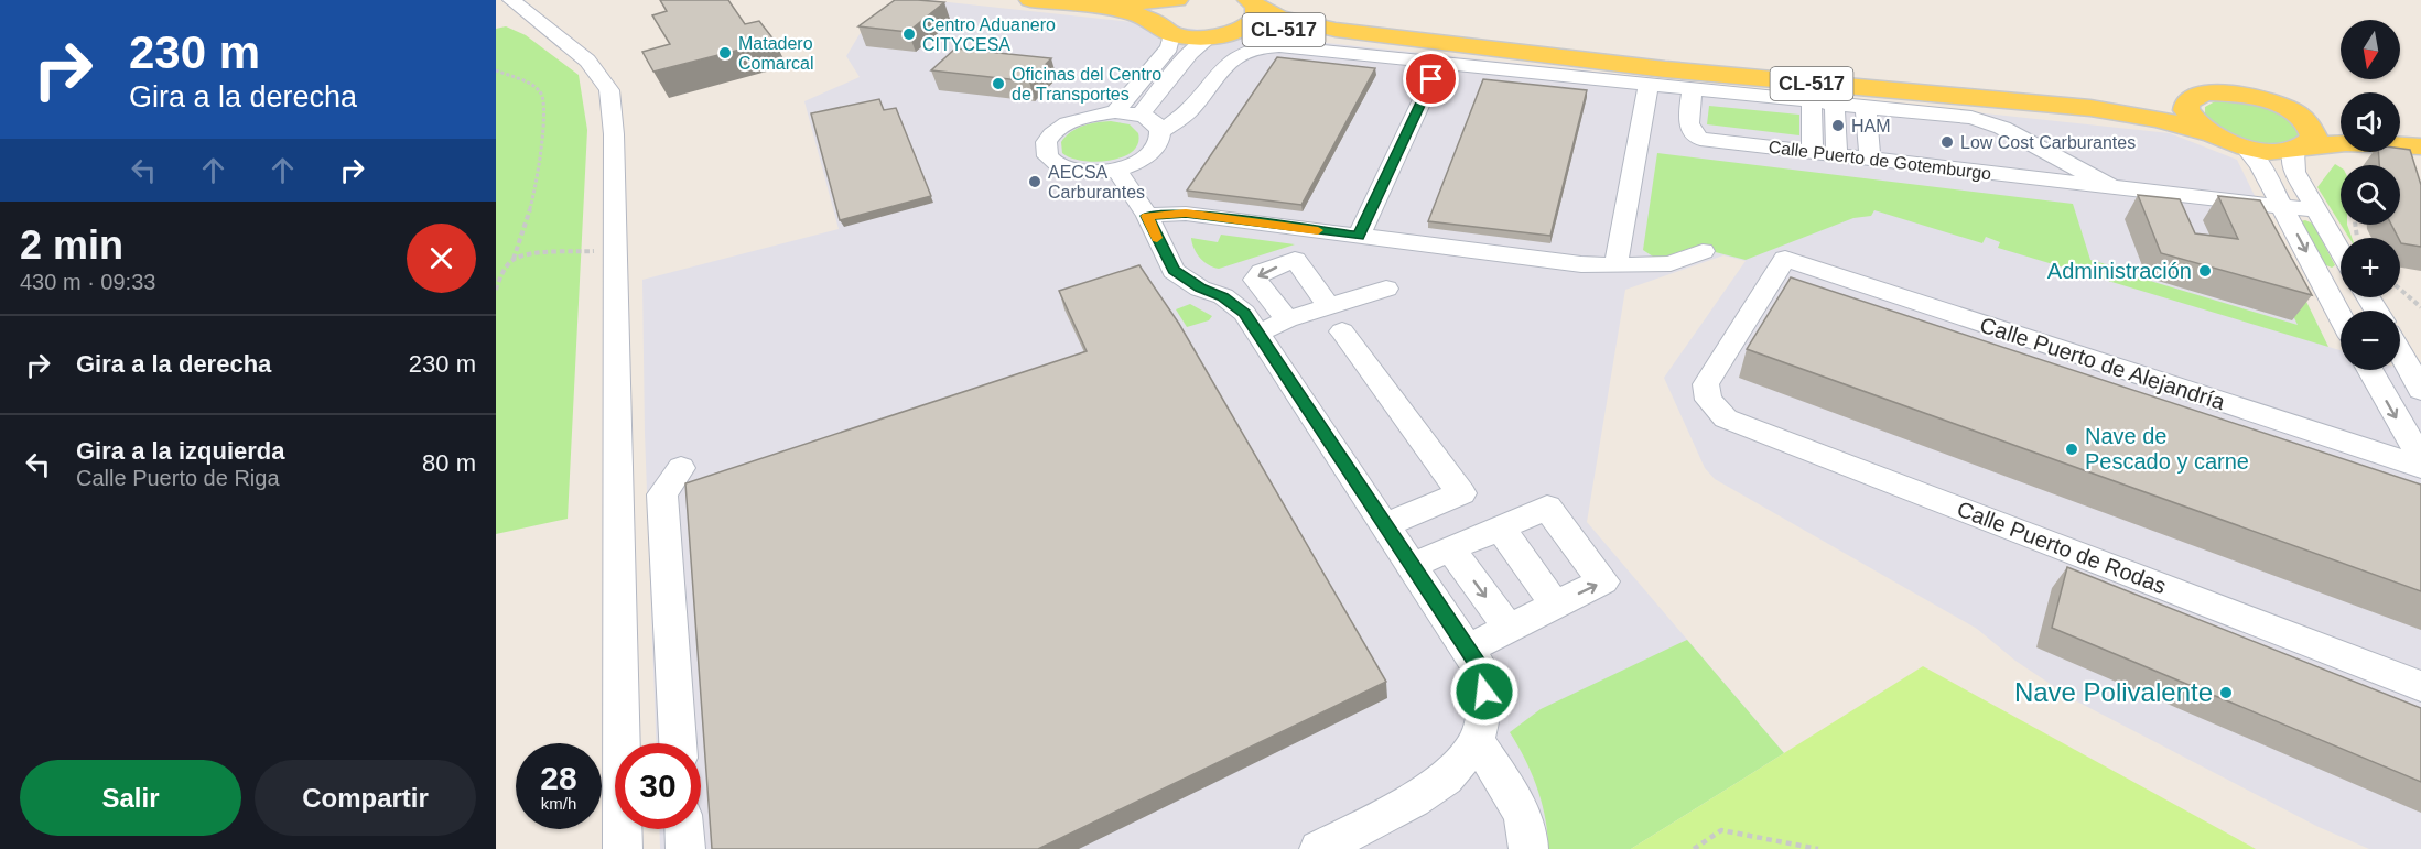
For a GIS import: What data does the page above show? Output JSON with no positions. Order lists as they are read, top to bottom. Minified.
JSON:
{"streets":{"main road":["CL-517"],"street":["Calle Puerto de Gotemburgo","Calle Puerto de Alejandría","Calle Puerto de Rodas"]},"crossings":[["Calle Puerto de Alejandría","Calle Puerto de Rodas"]],"places":["Centro Aduanero CITYCESA","Matadero Comarcal","Oficinas del Centro de Transportes","HAM","Low Cost Carburantes","AECSA Carburantes","Administración","Nave de Pescado y carne","Nave Polivalente"],"north":"bottom","page":{"turn":["230 m","Gira a la derecha"],"map_buttons":["+","−"],"heading":["2 min","430 m · 09:33"],"list":[{"name":"Gira a la derecha","value":"230 m"},{"name":"Gira a la izquierda","note":"Calle Puerto de Riga","value":"80 m"}],"speed":"28 km/h","limit":"30","buttons":["Salir","Compartir"]}}
